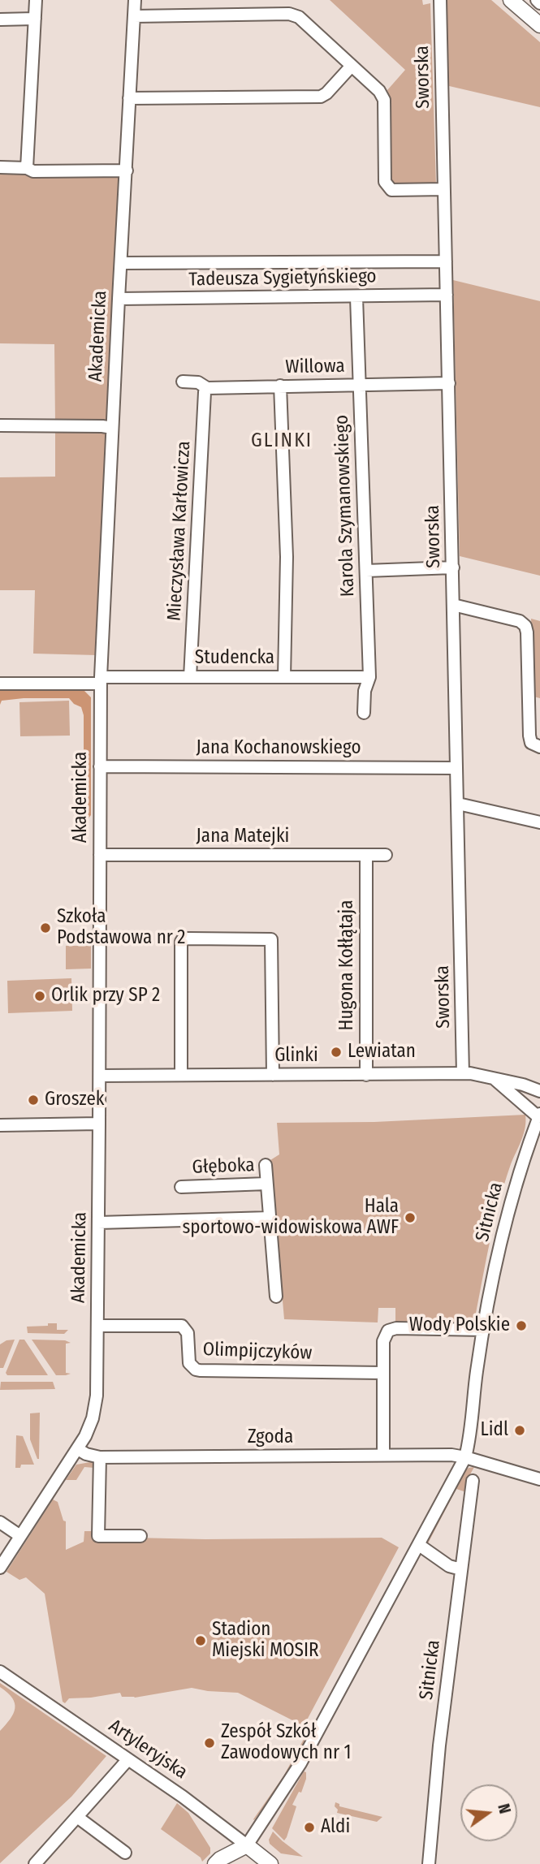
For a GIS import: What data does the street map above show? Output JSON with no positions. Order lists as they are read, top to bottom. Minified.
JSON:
{"streets":{"main road":["Artyleryjska"],"street":["Sworska","Tadeusza Sygietyńskiego","Akademicka","Willowa","Karola Szymanowskiego","Mieczysława Karłowicza","Studencka","Jana Kochanowskiego","Jana Matejki","Hugona Kołłątaja","Glinki","Głęboka","Sitnicka","Olimpijczyków","Zgoda"]},"crossings":[["Sworska","Tadeusza Sygietyńskiego"],["Sworska","Willowa"],["Sworska","Jana Kochanowskiego"],["Sworska","Glinki"],["Tadeusza Sygietyńskiego","Akademicka"],["Tadeusza Sygietyńskiego","Karola Szymanowskiego"],["Akademicka","Studencka"],["Akademicka","Jana Kochanowskiego"],["Akademicka","Jana Matejki"],["Akademicka","Glinki"],["Akademicka","Olimpijczyków"],["Akademicka","Zgoda"],["Willowa","Karola Szymanowskiego"],["Willowa","Mieczysława Karłowicza"],["Karola Szymanowskiego","Studencka"],["Mieczysława Karłowicza","Studencka"],["Jana Matejki","Hugona Kołłątaja"],["Hugona Kołłątaja","Glinki"],["Sitnicka","Zgoda"],["Sitnicka","Artyleryjska"]],"districts":["GLINKI"],"places":["Szkoła Podstawowa nr 2","Orlik przy SP 2","Lewiatan","Groszek","Hala sportowo-widowiskowa AWF","Wody Polskie","Lidl","Stadion Miejski MOSIR","Zespół Szkół Zawodowych nr 1","Aldi"],"north":"right"}
